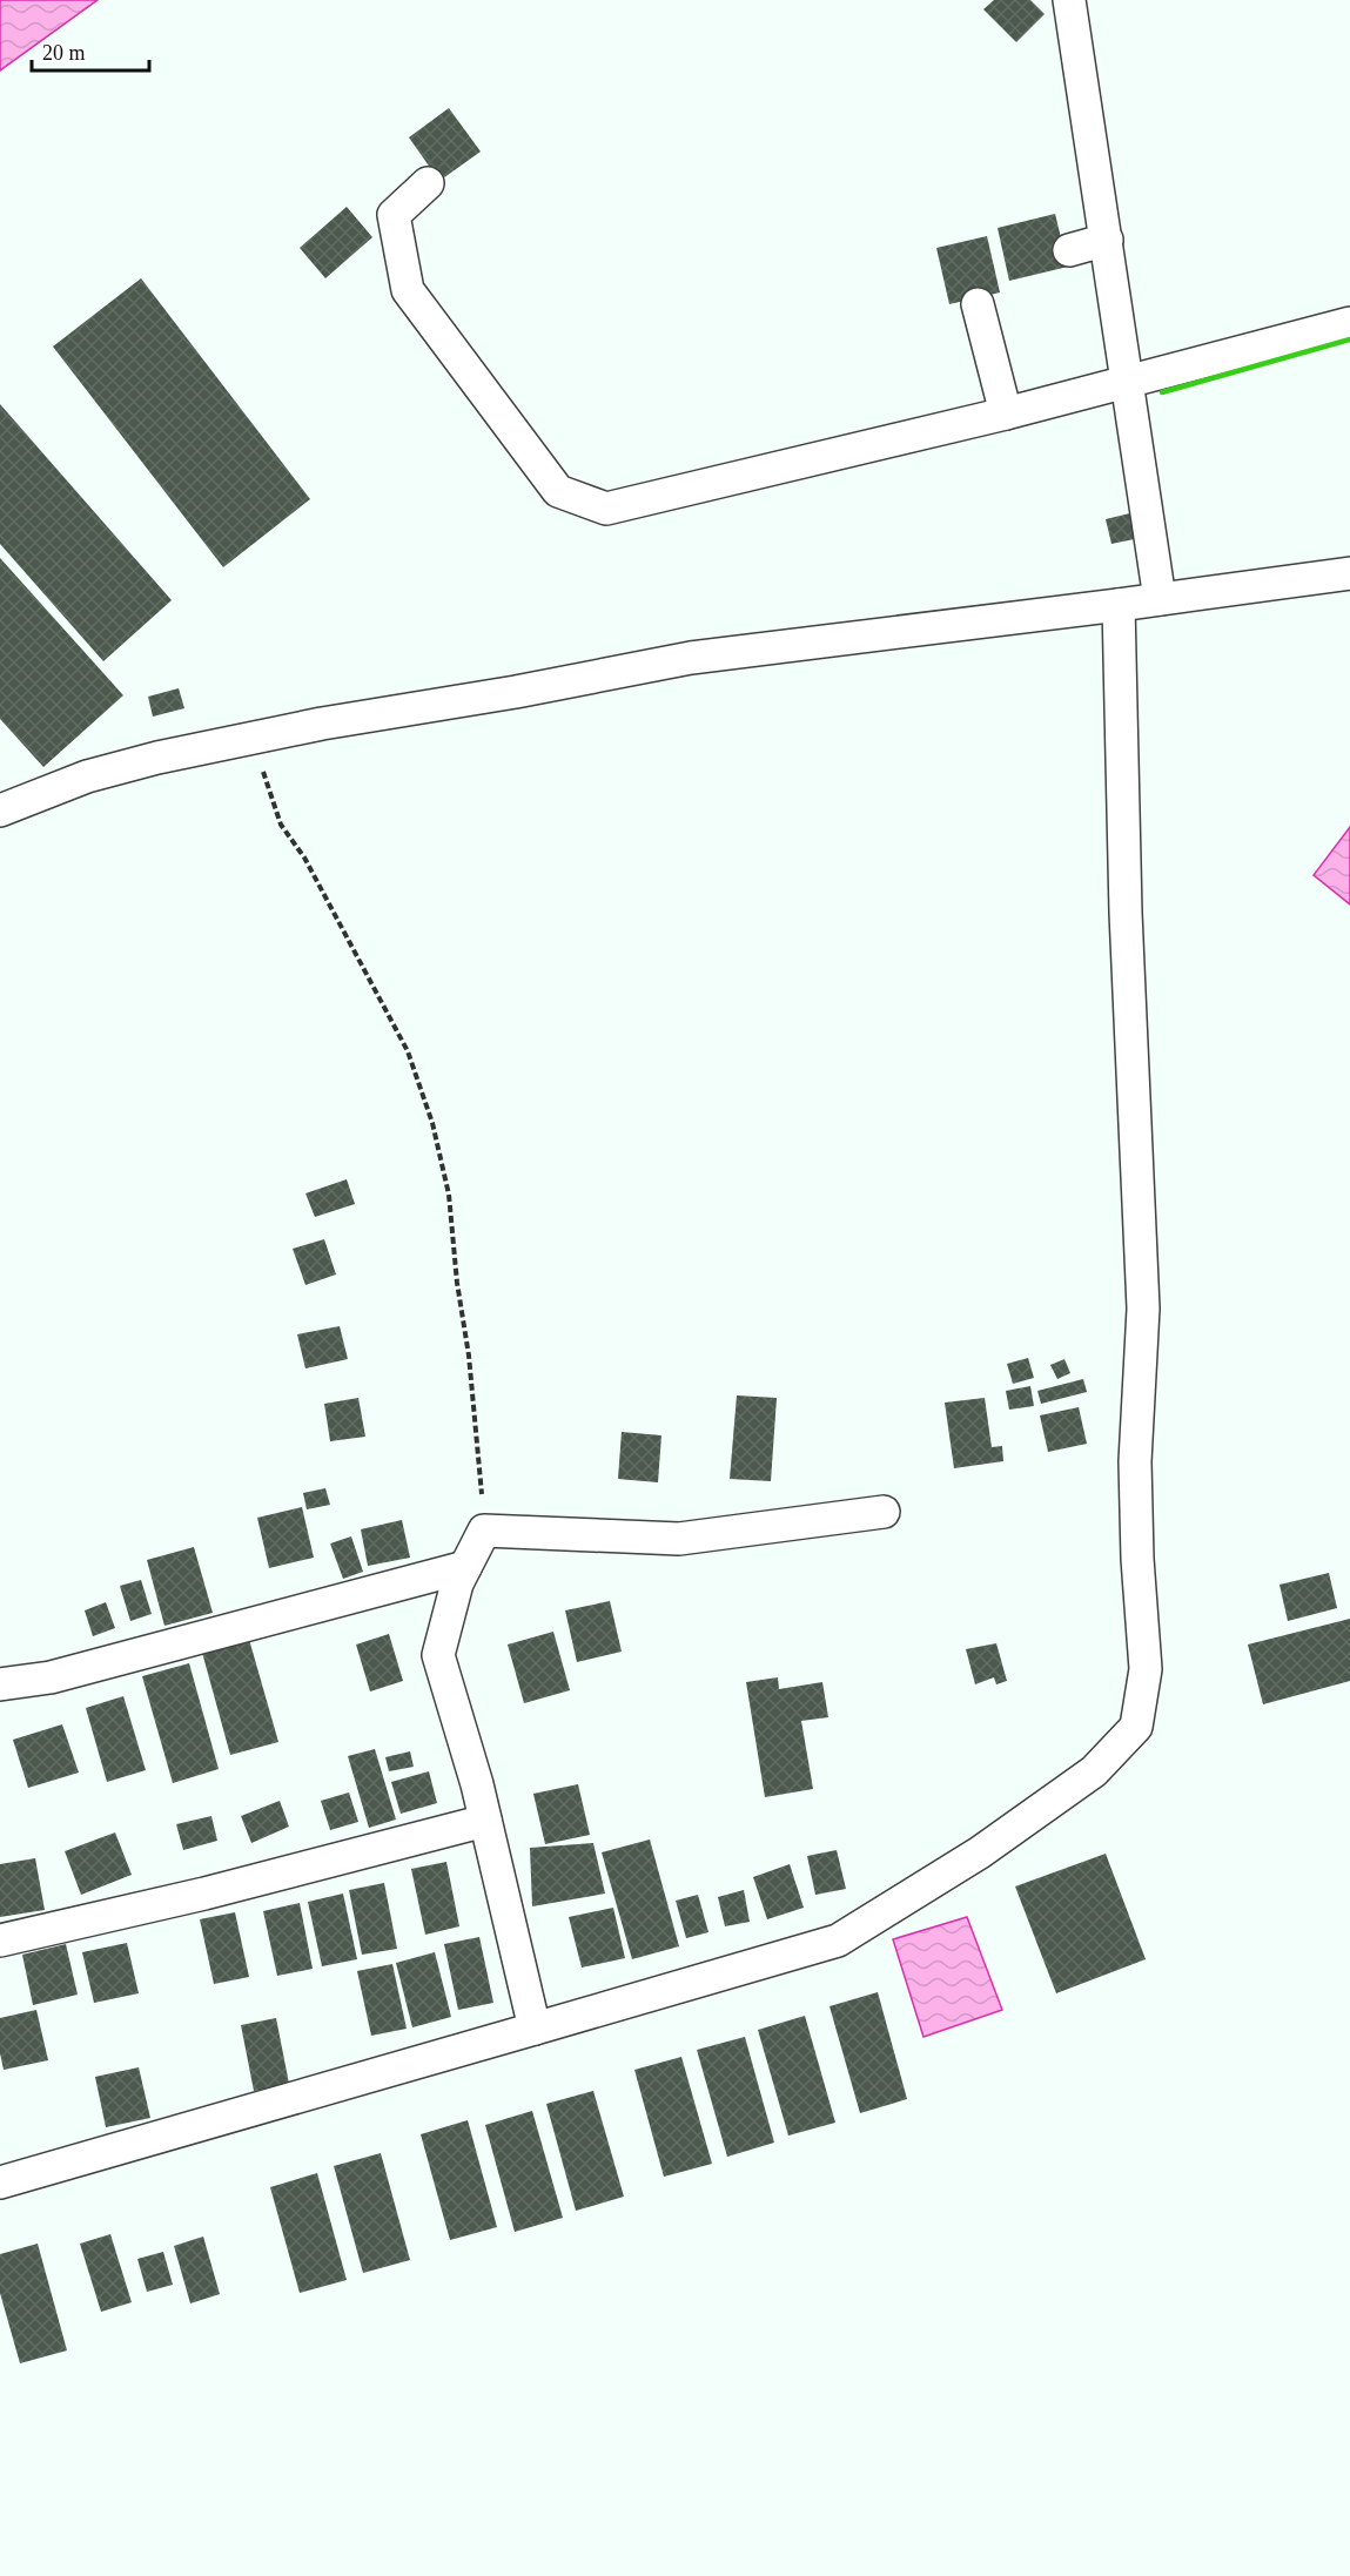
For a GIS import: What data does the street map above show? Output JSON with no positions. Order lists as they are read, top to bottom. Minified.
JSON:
{"scale_bar":"20 m"}
